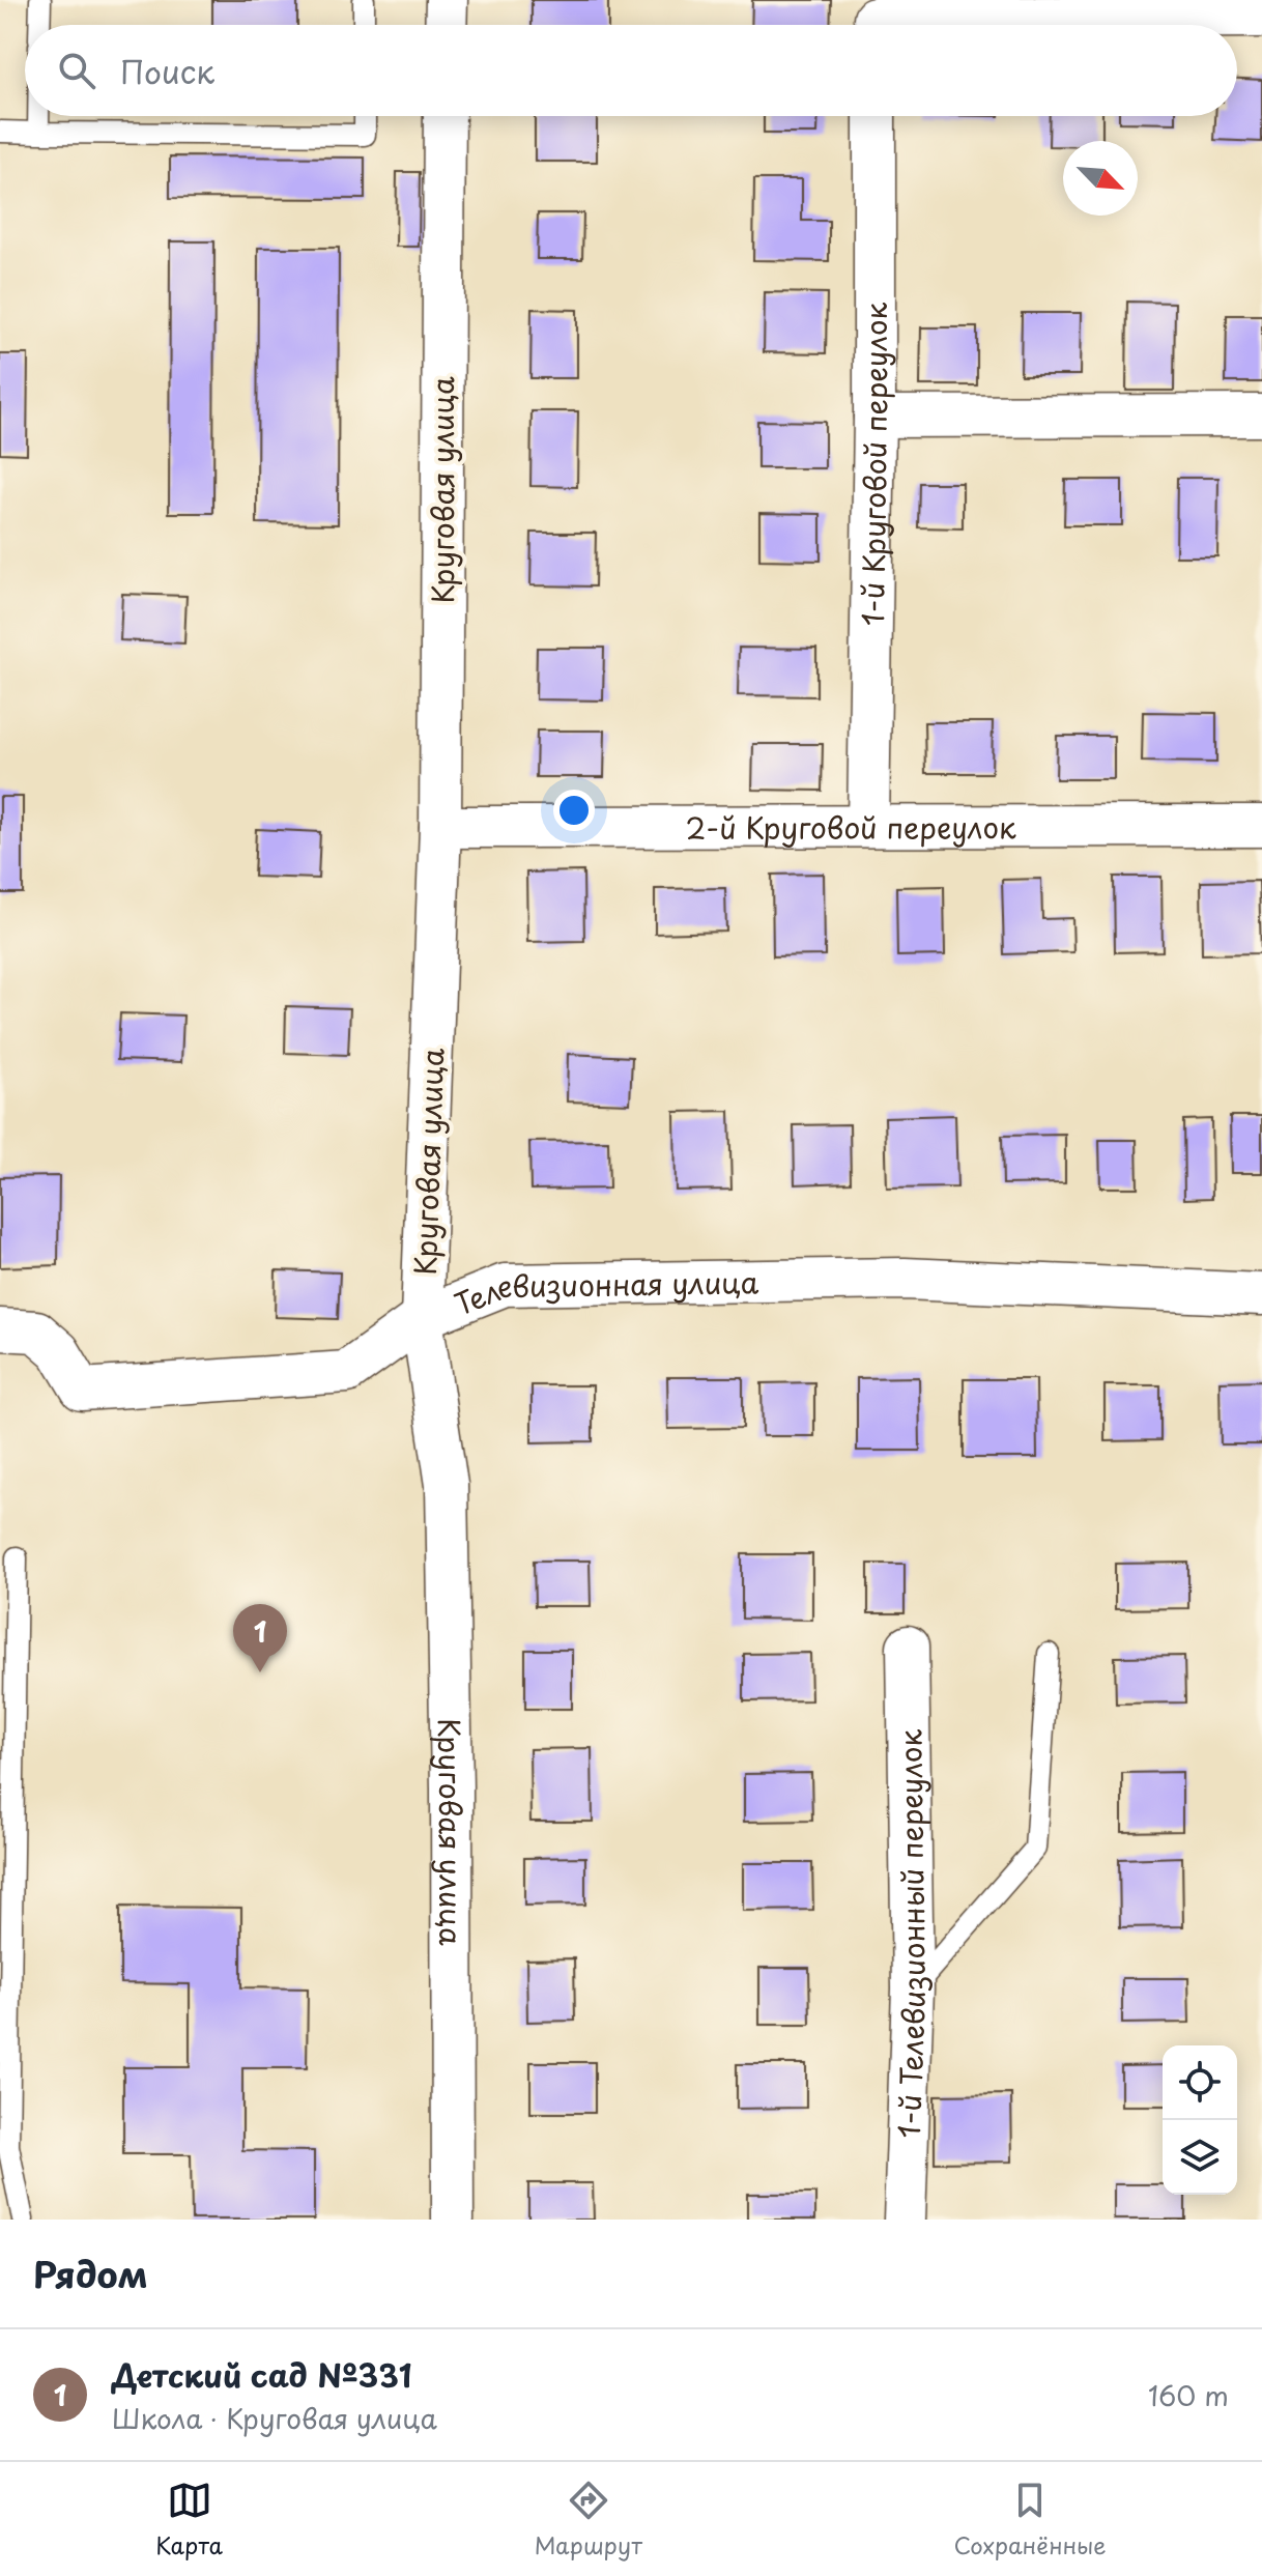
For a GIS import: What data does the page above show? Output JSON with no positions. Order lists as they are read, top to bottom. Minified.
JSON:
{"streets":{"street":["1-й Круговой переулок","Круговая улица","2-й Круговой переулок","Телевизионная улица","1-й Телевизионный переулок"]},"crossings":[["1-й Круговой переулок","2-й Круговой переулок"],["Круговая улица","2-й Круговой переулок"],["Круговая улица","Телевизионная улица"]],"north":"bottom right","page":{"search":"Поиск","pins":"1","heading":"Рядом","list":[{"mark":"1","name":"Детский сад №331","note":"Школа · Круговая улица","value":"160 m"}],"nav":["Карта","Маршрут","Сохранённые"]}}
